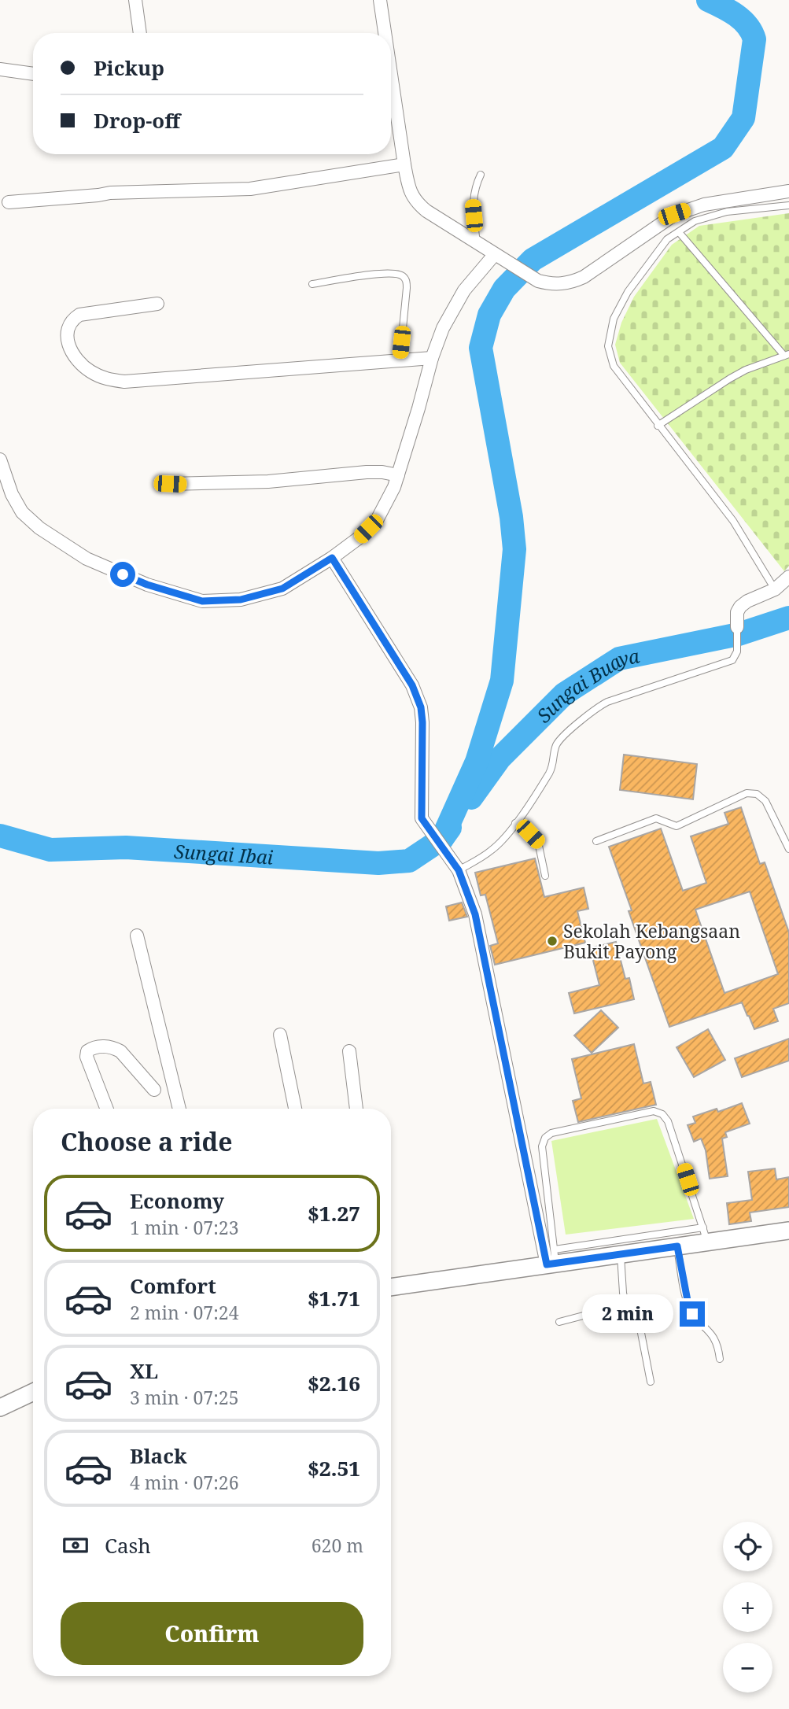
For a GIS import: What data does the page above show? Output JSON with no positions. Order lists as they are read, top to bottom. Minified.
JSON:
{"water":["Sungai Buaya","Sungai Ibai"],"places":["Sekolah Kebangsaan Bukit Payong"],"page":{"banner":["Pickup","Drop-off"],"heading":"Choose a ride","list":[{"name":"Economy","note":"1 min · 07:23","value":"$1.27"},{"name":"Comfort","note":"2 min · 07:24","value":"$1.71"},{"name":"XL","note":"3 min · 07:25","value":"$2.16"},{"name":"Black","note":"4 min · 07:26","value":"$2.51"}],"bubble":"2 min","pay":["Cash","620 m"],"map_buttons":["+","−"],"buttons":"Confirm"}}
